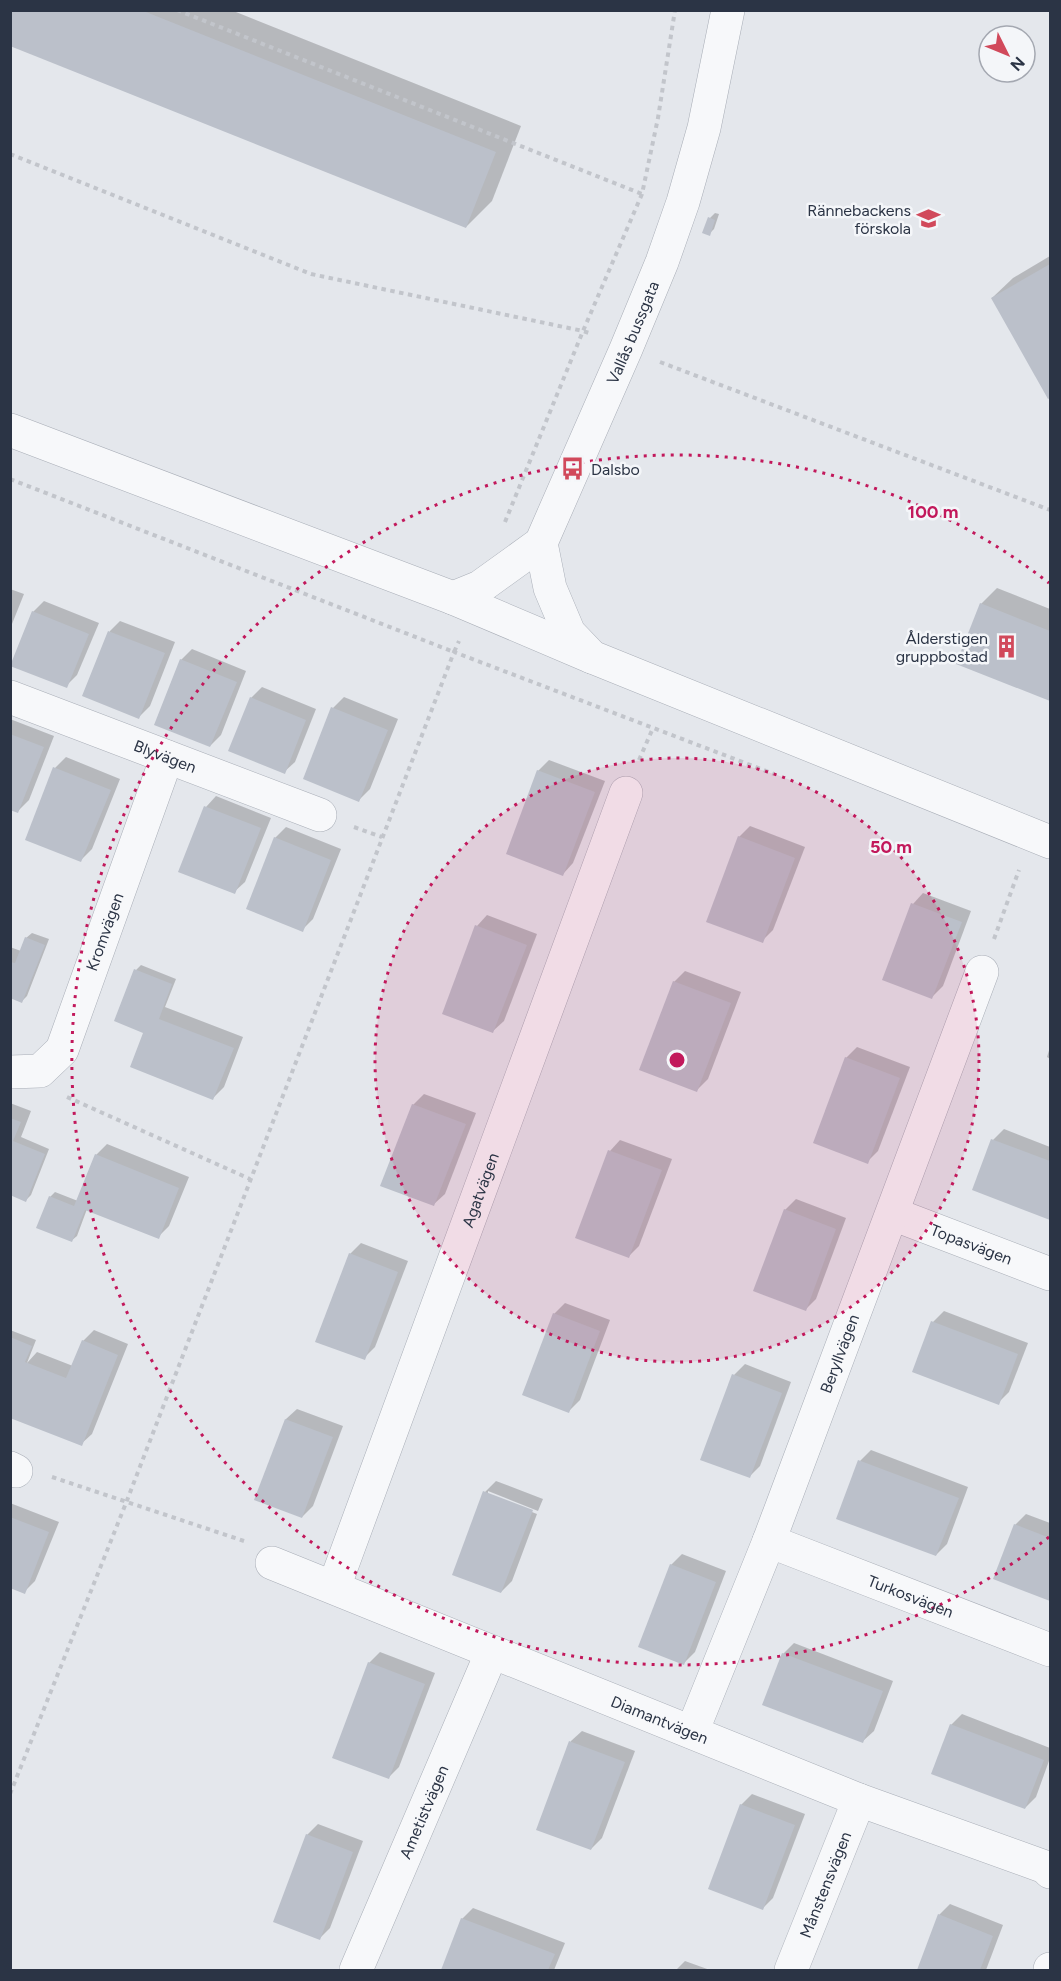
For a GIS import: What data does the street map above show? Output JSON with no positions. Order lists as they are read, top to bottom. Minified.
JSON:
{"streets":{"street":["Vallås bussgata","Blyvägen","Kromvägen","Agatvägen","Topasvägen","Beryllvägen","Turkosvägen","Diamantvägen","Ametistvägen","Månstensvägen"]},"crossings":[["Blyvägen","Kromvägen"],["Agatvägen","Diamantvägen"],["Topasvägen","Beryllvägen"],["Beryllvägen","Turkosvägen"],["Beryllvägen","Diamantvägen"],["Diamantvägen","Ametistvägen"],["Diamantvägen","Månstensvägen"]],"places":{"school or university":["Rännebackens förskola"],"bus stop":["Dalsbo"],"building":["Ålderstigen gruppbostad"]},"north":"bottom right","rings":["100 m","50 m"]}
